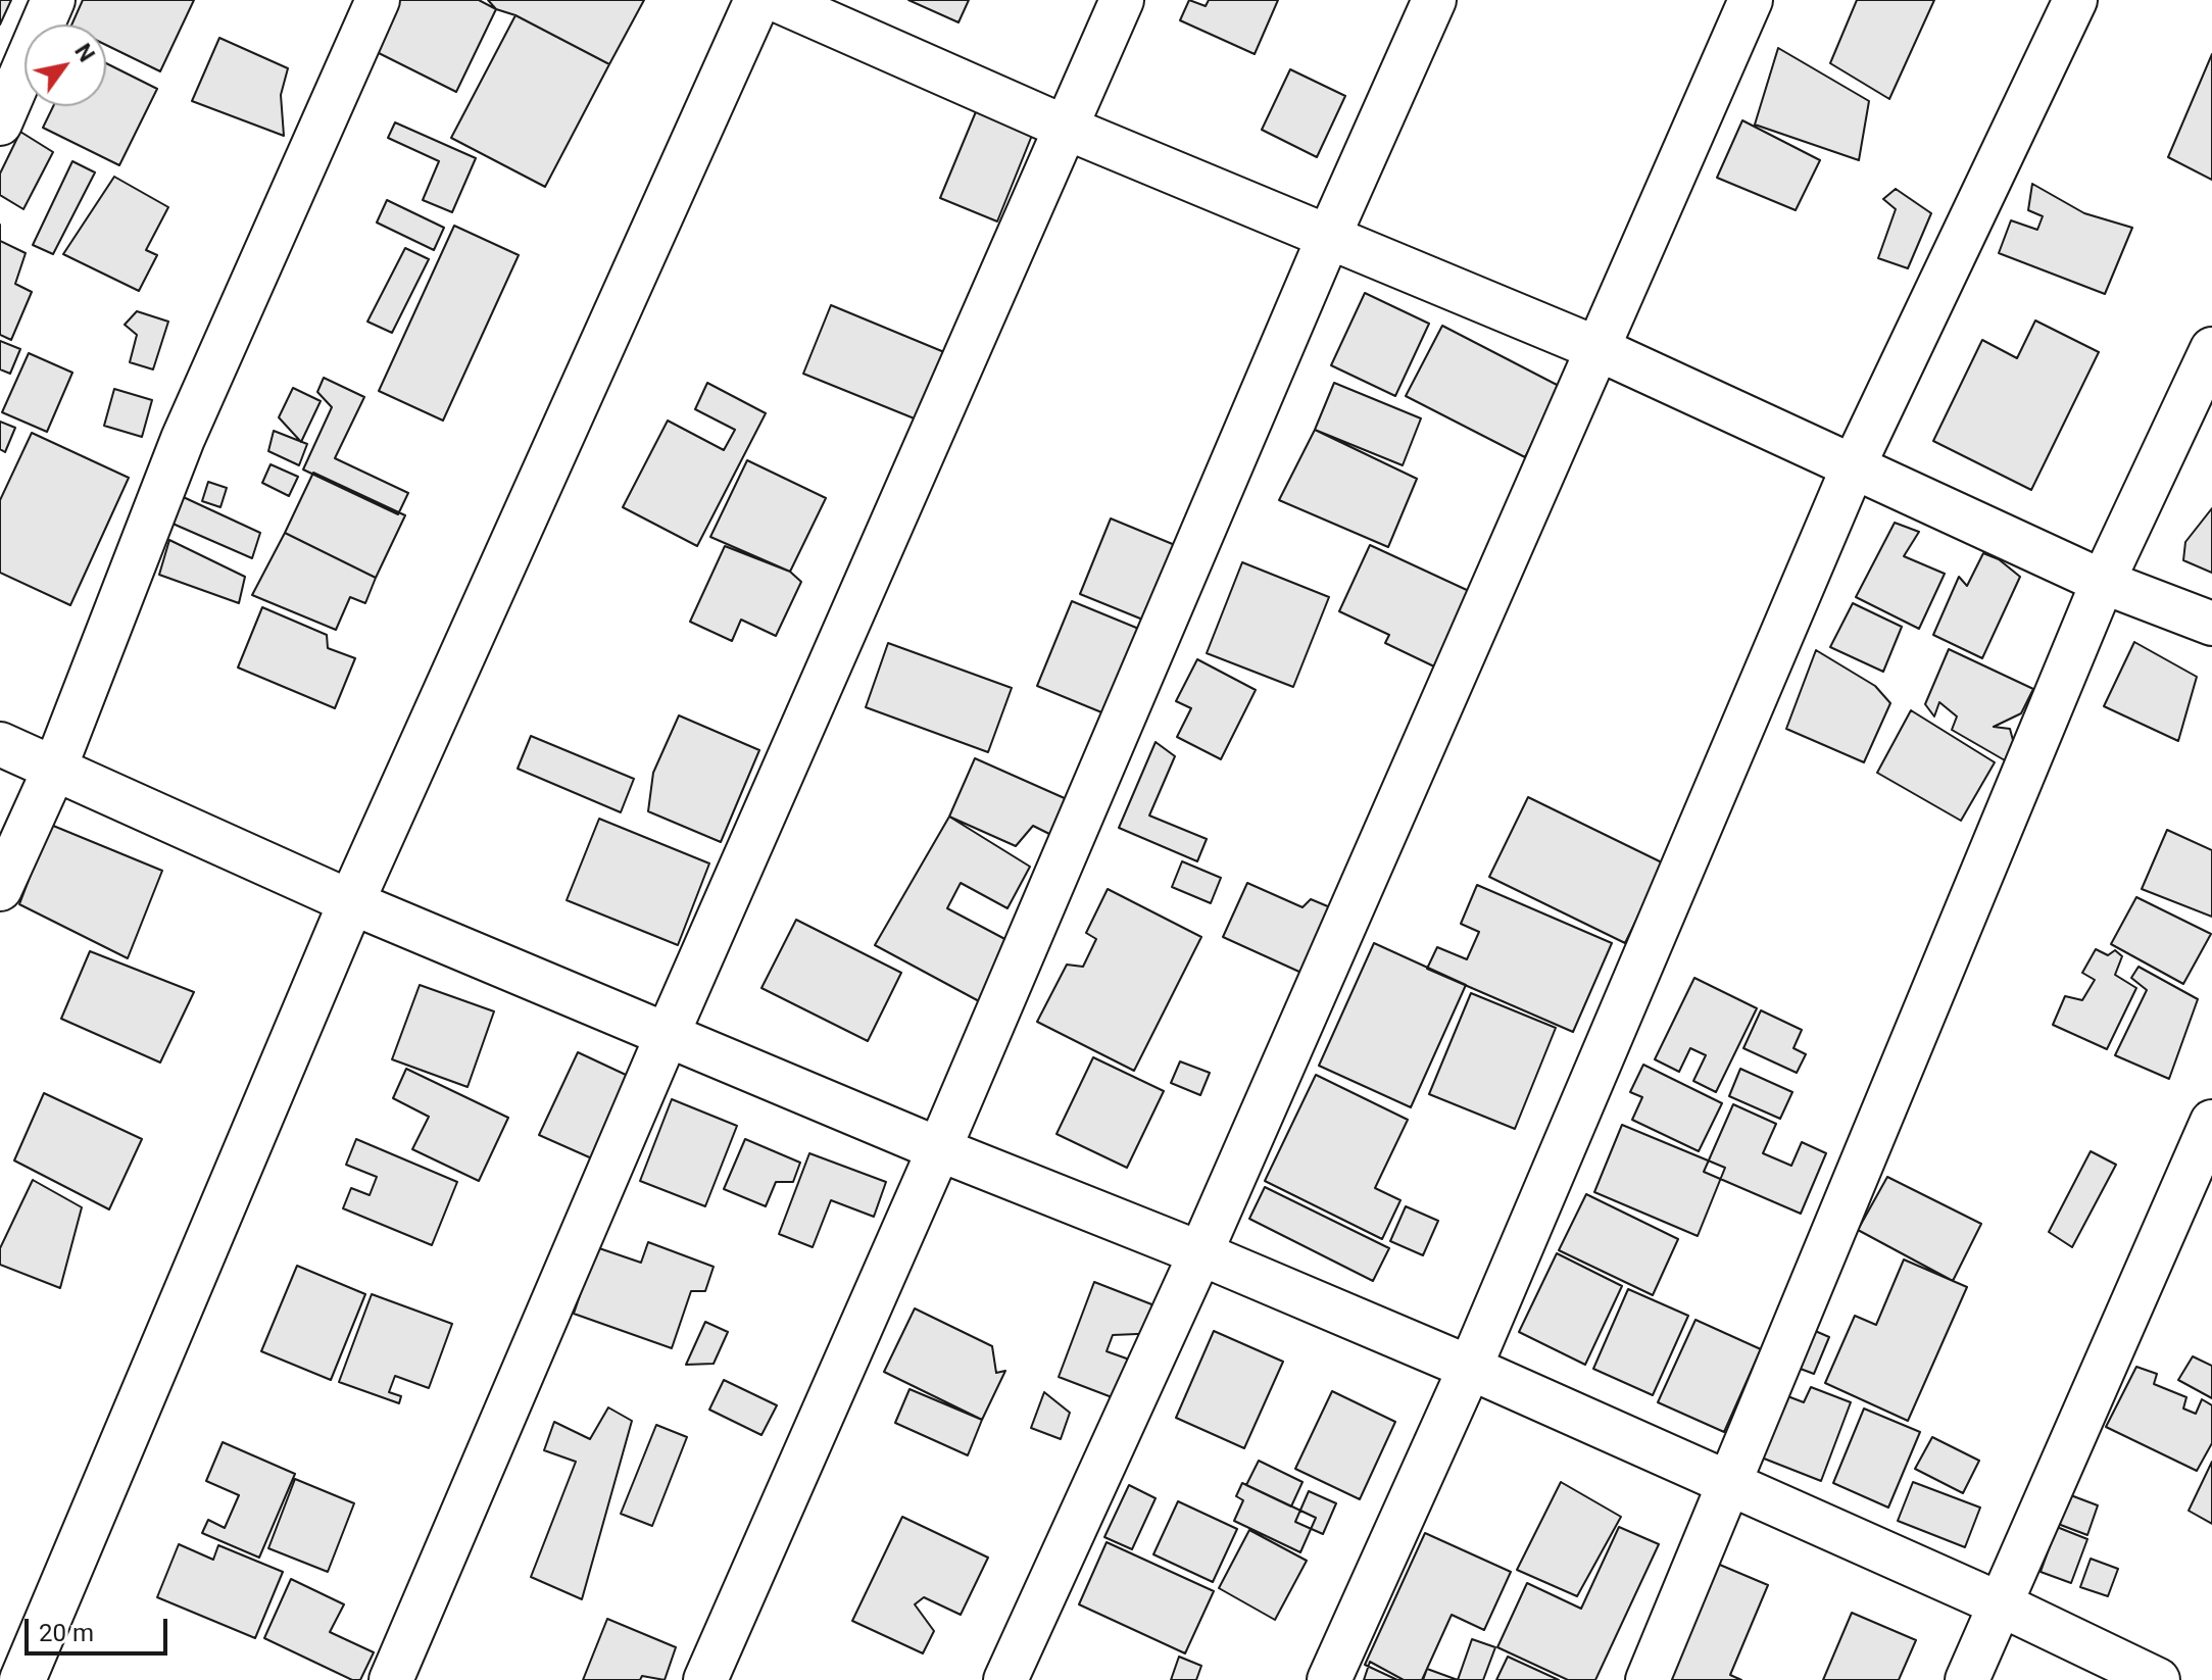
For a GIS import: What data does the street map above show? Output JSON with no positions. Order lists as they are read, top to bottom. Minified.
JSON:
{"scale_bar":"20 m","north":"top right"}
